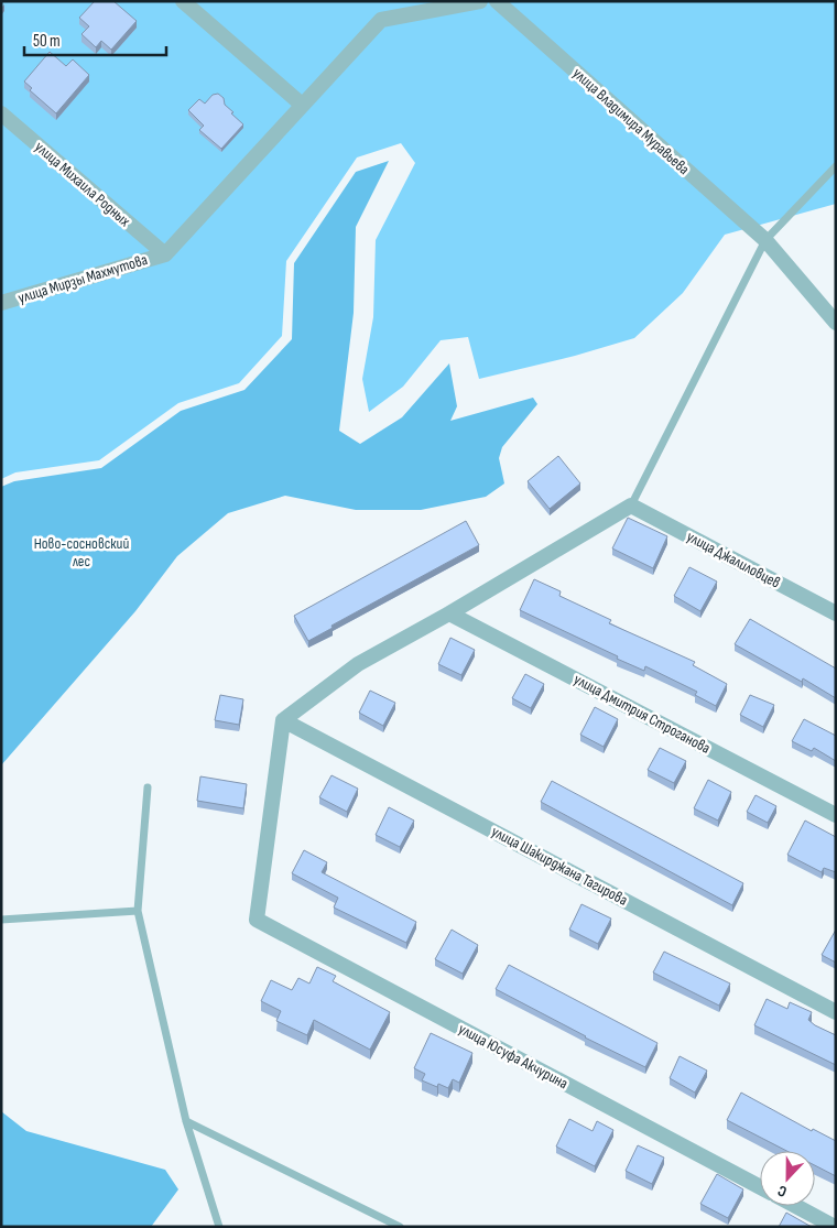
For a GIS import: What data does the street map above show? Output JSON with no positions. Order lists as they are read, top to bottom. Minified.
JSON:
{"streets":{"street":["улица Владимира Муравьева","улица Михаила Родных","улица Мирзы Махмутова","улица Джалиловцев","улица Дмитрия Строганова","улица Шакирджана Тагирова","улица Юсуфа Акчурина"]},"crossings":[["улица Михаила Родных","улица Мирзы Махмутова"],["улица Шакирджана Тагирова","улица Юсуфа Акчурина"]],"parks":["Ново-сосновский лес"],"scale_bar":"50 m","north":"bottom"}
